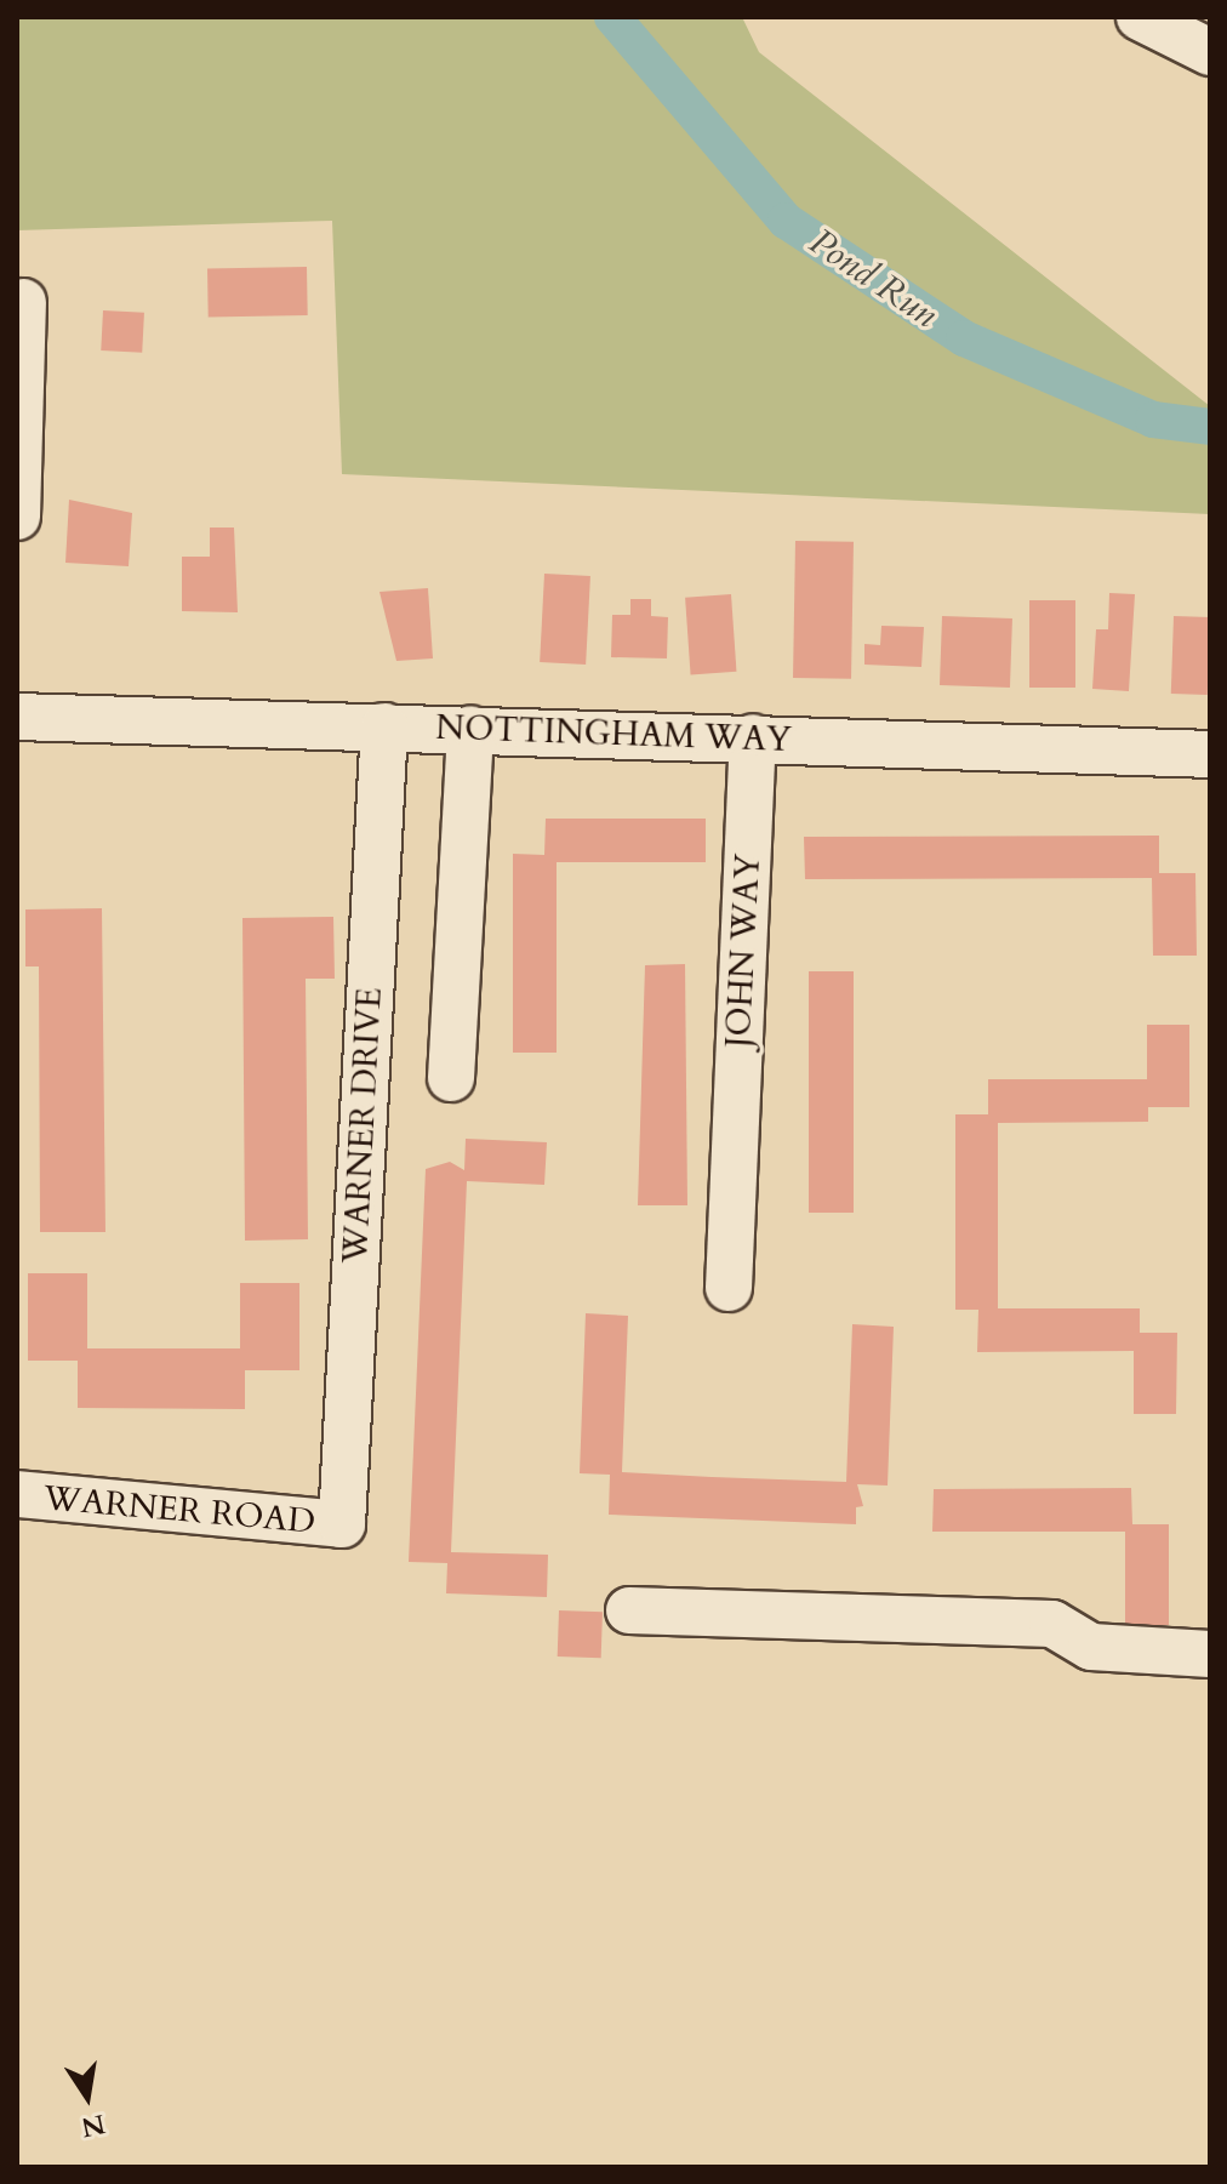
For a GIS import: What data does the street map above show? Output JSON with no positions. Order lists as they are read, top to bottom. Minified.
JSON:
{"streets":{"street":["NOTTINGHAM WAY","JOHN WAY","WARNER DRIVE","WARNER ROAD"]},"crossings":[["NOTTINGHAM WAY","JOHN WAY"],["NOTTINGHAM WAY","WARNER DRIVE"],["WARNER DRIVE","WARNER ROAD"]],"water":["Pond Run"],"north":"bottom"}
